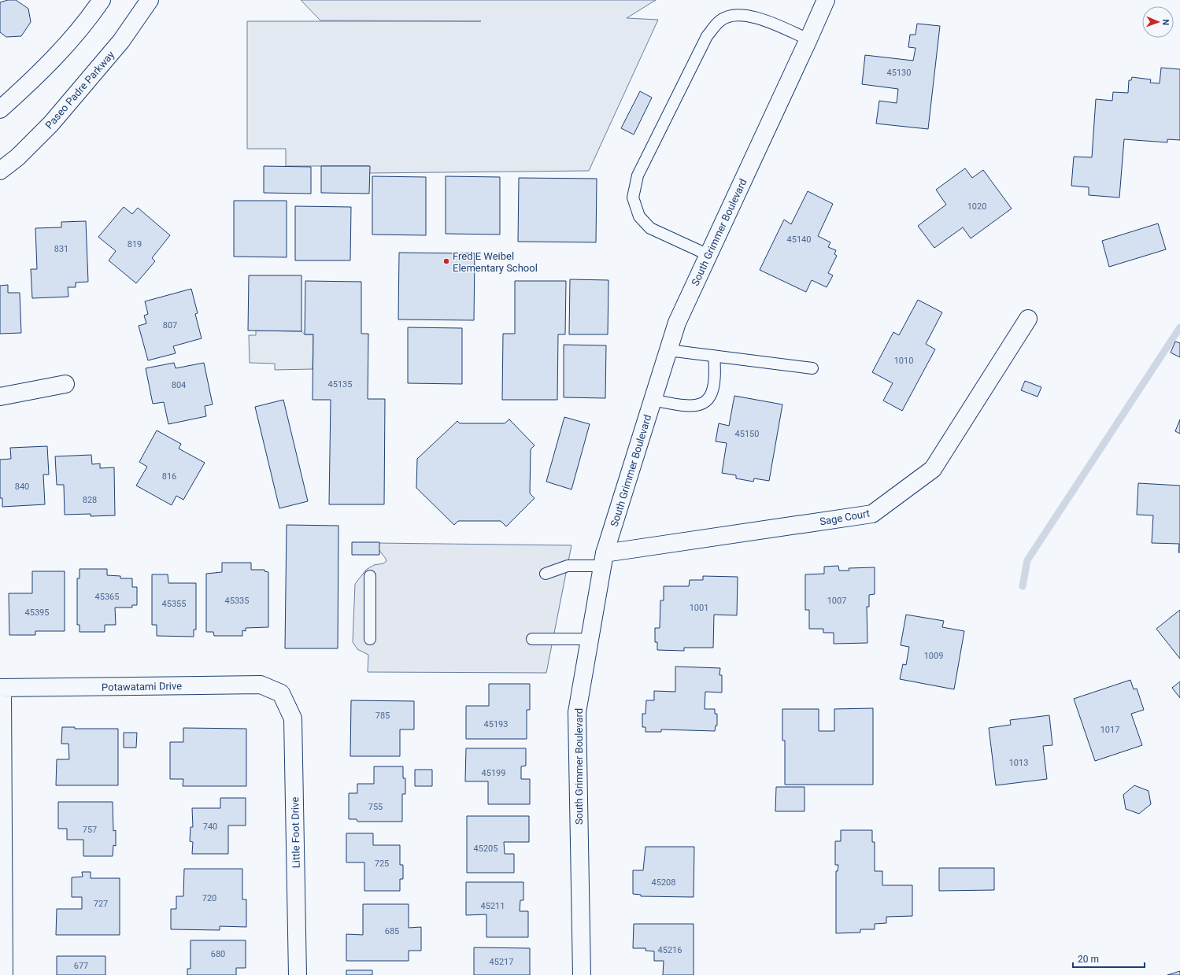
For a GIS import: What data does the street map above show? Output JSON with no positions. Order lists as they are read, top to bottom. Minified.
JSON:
{"streets":{"street":["Paseo Padre Parkway","South Grimmer Boulevard","Sage Court","Potawatami Drive","Little Foot Drive"]},"crossings":[["South Grimmer Boulevard","Sage Court"],["Potawatami Drive","Little Foot Drive"]],"places":["Fred E Weibel Elementary School"],"house_numbers":["45130","1020","45140","819","831","807","1010","45135","804","45150","816","840","828","45365","45335","1007","45355","1001","45395","1009","785","45193","1017","1013","45199","755","740","757","45205","725","45208","720","727","45211","685","45216","680","45217","677"],"scale_bar":"20 m","north":"right"}
